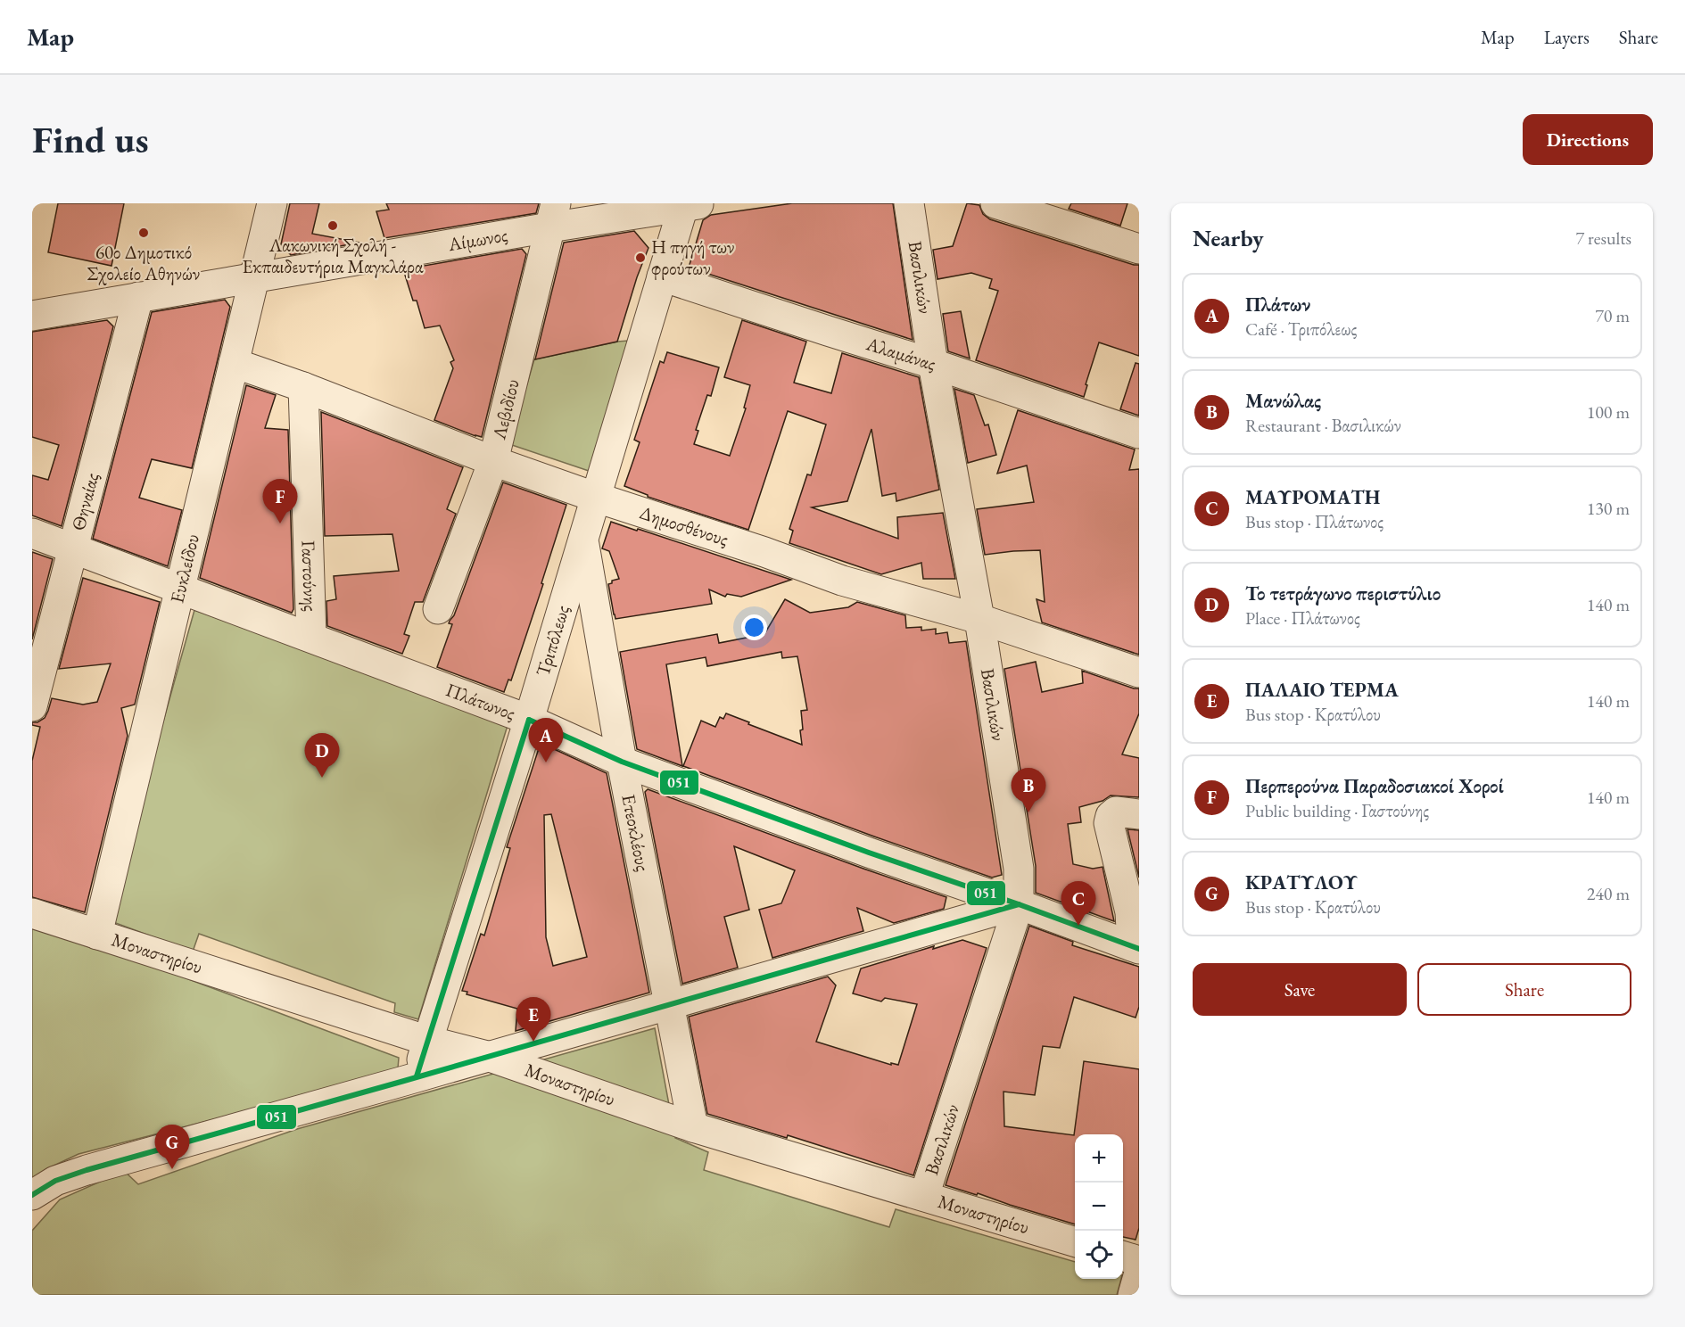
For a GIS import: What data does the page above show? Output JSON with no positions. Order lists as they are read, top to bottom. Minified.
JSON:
{"streets":{"street":["Αίμωνος","Βασιλικών","Αλαμάνας","Λεβιδίου","Θηναίας","Δημοσθένους","Ευκλείδου","Γαστούνης","Τριπόλεως","Πλάτωνος","Ετεοκλέους","Μοναστηρίου"]},"crossings":[["Αίμωνος","Λεβιδίου"],["Αίμωνος","Θηναίας"],["Αίμωνος","Ευκλείδου"],["Αίμωνος","Τριπόλεως"],["Βασιλικών","Αλαμάνας"],["Βασιλικών","Δημοσθένους"],["Βασιλικών","Πλάτωνος"],["Βασιλικών","Μοναστηρίου"],["Αλαμάνας","Τριπόλεως"],["Λεβιδίου","Δημοσθένους"],["Θηναίας","Πλάτωνος"],["Δημοσθένους","Ευκλείδου"],["Δημοσθένους","Γαστούνης"],["Δημοσθένους","Τριπόλεως"],["Ευκλείδου","Πλάτωνος"],["Ευκλείδου","Μοναστηρίου"],["Γαστούνης","Πλάτωνος"],["Τριπόλεως","Πλάτωνος"],["Τριπόλεως","Ετεοκλέους"],["Τριπόλεως","Μοναστηρίου"],["Πλάτωνος","Ετεοκλέους"],["Ετεοκλέους","Μοναστηρίου"]],"places":["Λακωνική Σχολή - Εκπαιδευτήρια Μαγκλάρα","60ο Δημοτικό Σχολείο Αθηνών","Η πηγή των φρούτων"],"lines":["transit line 051"],"page":{"header":"Map","nav":["Map","Layers","Share"],"buttons":["Directions",["Save","Share"]],"title":"Find us","heading":["Nearby","7 results"],"list":[{"mark":"A","name":"Πλάτων","note":"Café · Τριπόλεως","value":"70 m"},{"mark":"B","name":"Μανώλας","note":"Restaurant · Βασιλικών","value":"100 m"},{"mark":"C","name":"ΜΑΥΡΟΜΑΤΗ","note":"Bus stop · Πλάτωνος","value":"130 m"},{"mark":"D","name":"Το τετράγωνο περιστύλιο","note":"Place · Πλάτωνος","value":"140 m"},{"mark":"E","name":"ΠΑΛΑΙΟ ΤΕΡΜΑ","note":"Bus stop · Κρατύλου","value":"140 m"},{"mark":"F","name":"Περπερούνα Παραδοσιακοί Χοροί","note":"Public building · Γαστούνης","value":"140 m"},{"mark":"G","name":"ΚΡΑΤΥΛΟΥ","note":"Bus stop · Κρατύλου","value":"240 m"}],"pins":["F","A","D","B","C","E","G"],"map_buttons":["+","−"]}}
